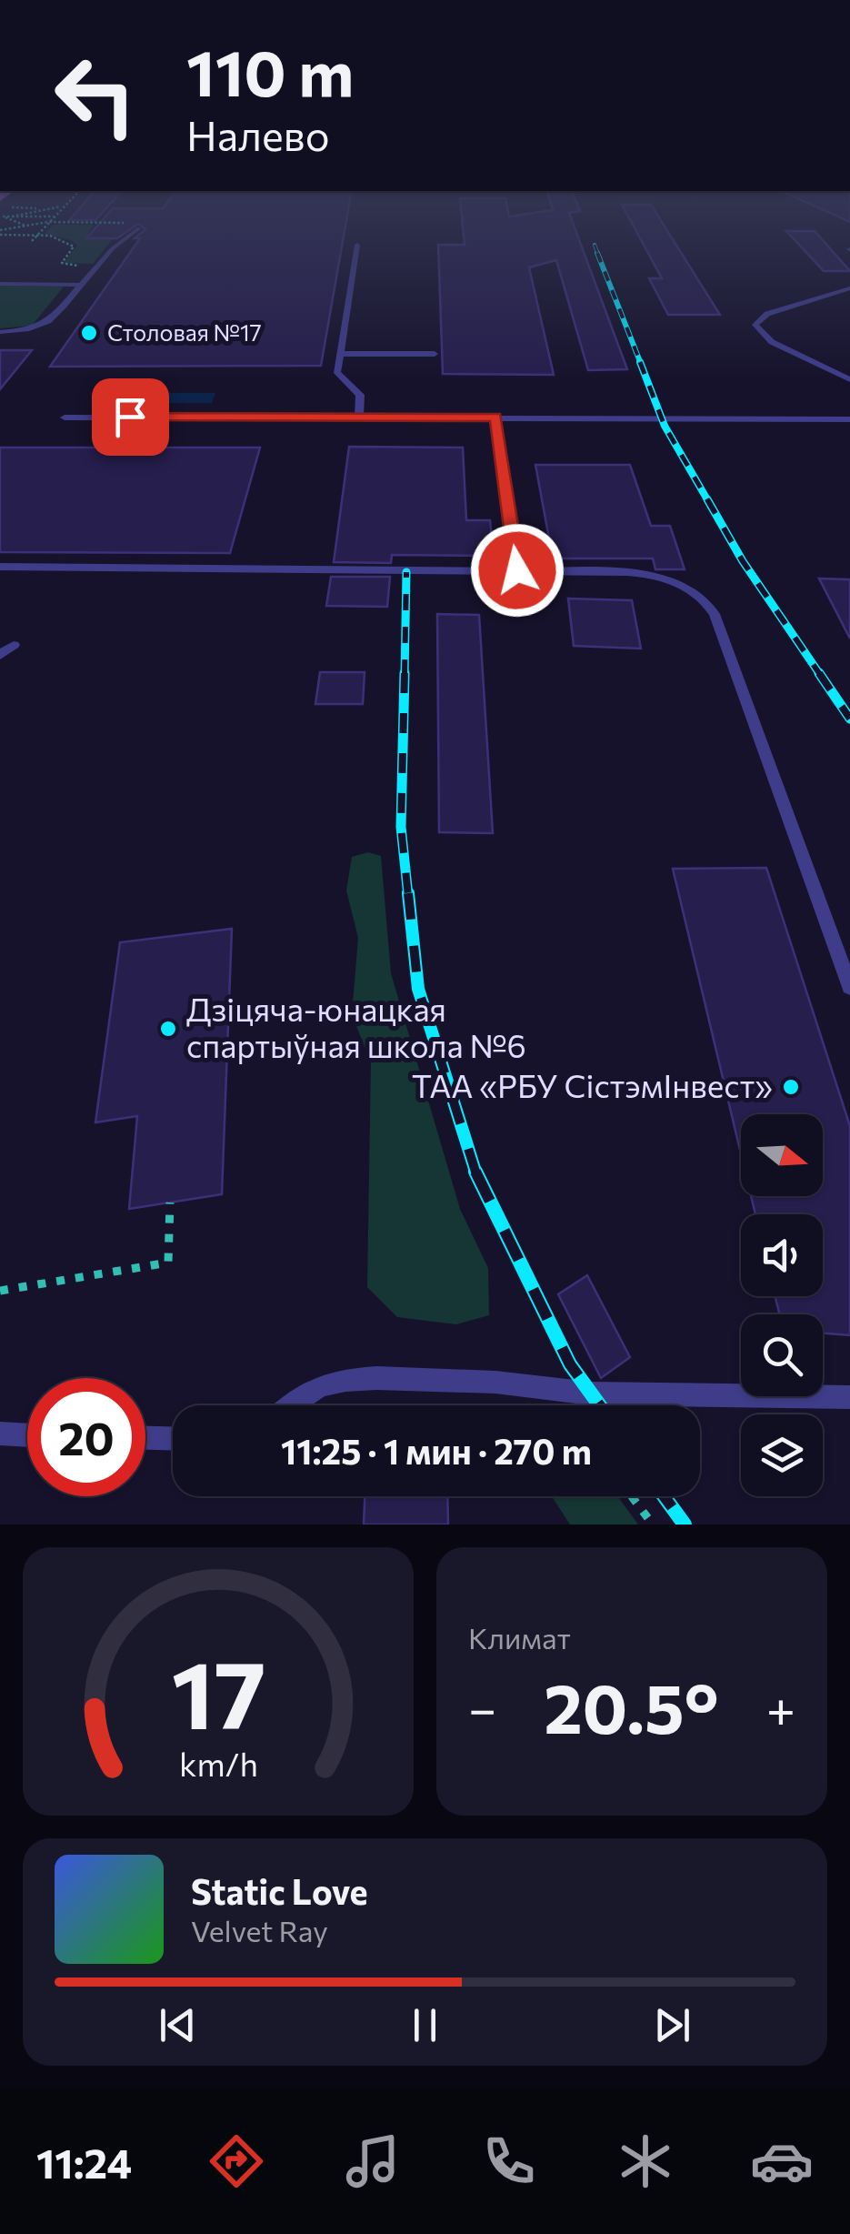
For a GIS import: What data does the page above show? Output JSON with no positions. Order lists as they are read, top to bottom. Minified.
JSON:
{"places":["Столовая №17","Дзіцяча-юнацкая спартыўная школа №6","ТАА «РБУ СістэмІнвест»"],"north":"right","page":{"turn":["110 m","Налево"],"limit":"20","trip":"11:25 · 1 мин · 270 m","tile":"Климат","heat":["−","20.5°","+"],"song":["Static Love","Velvet Ray"],"tabs":"11:24","gauge":["17","km/h"]}}
